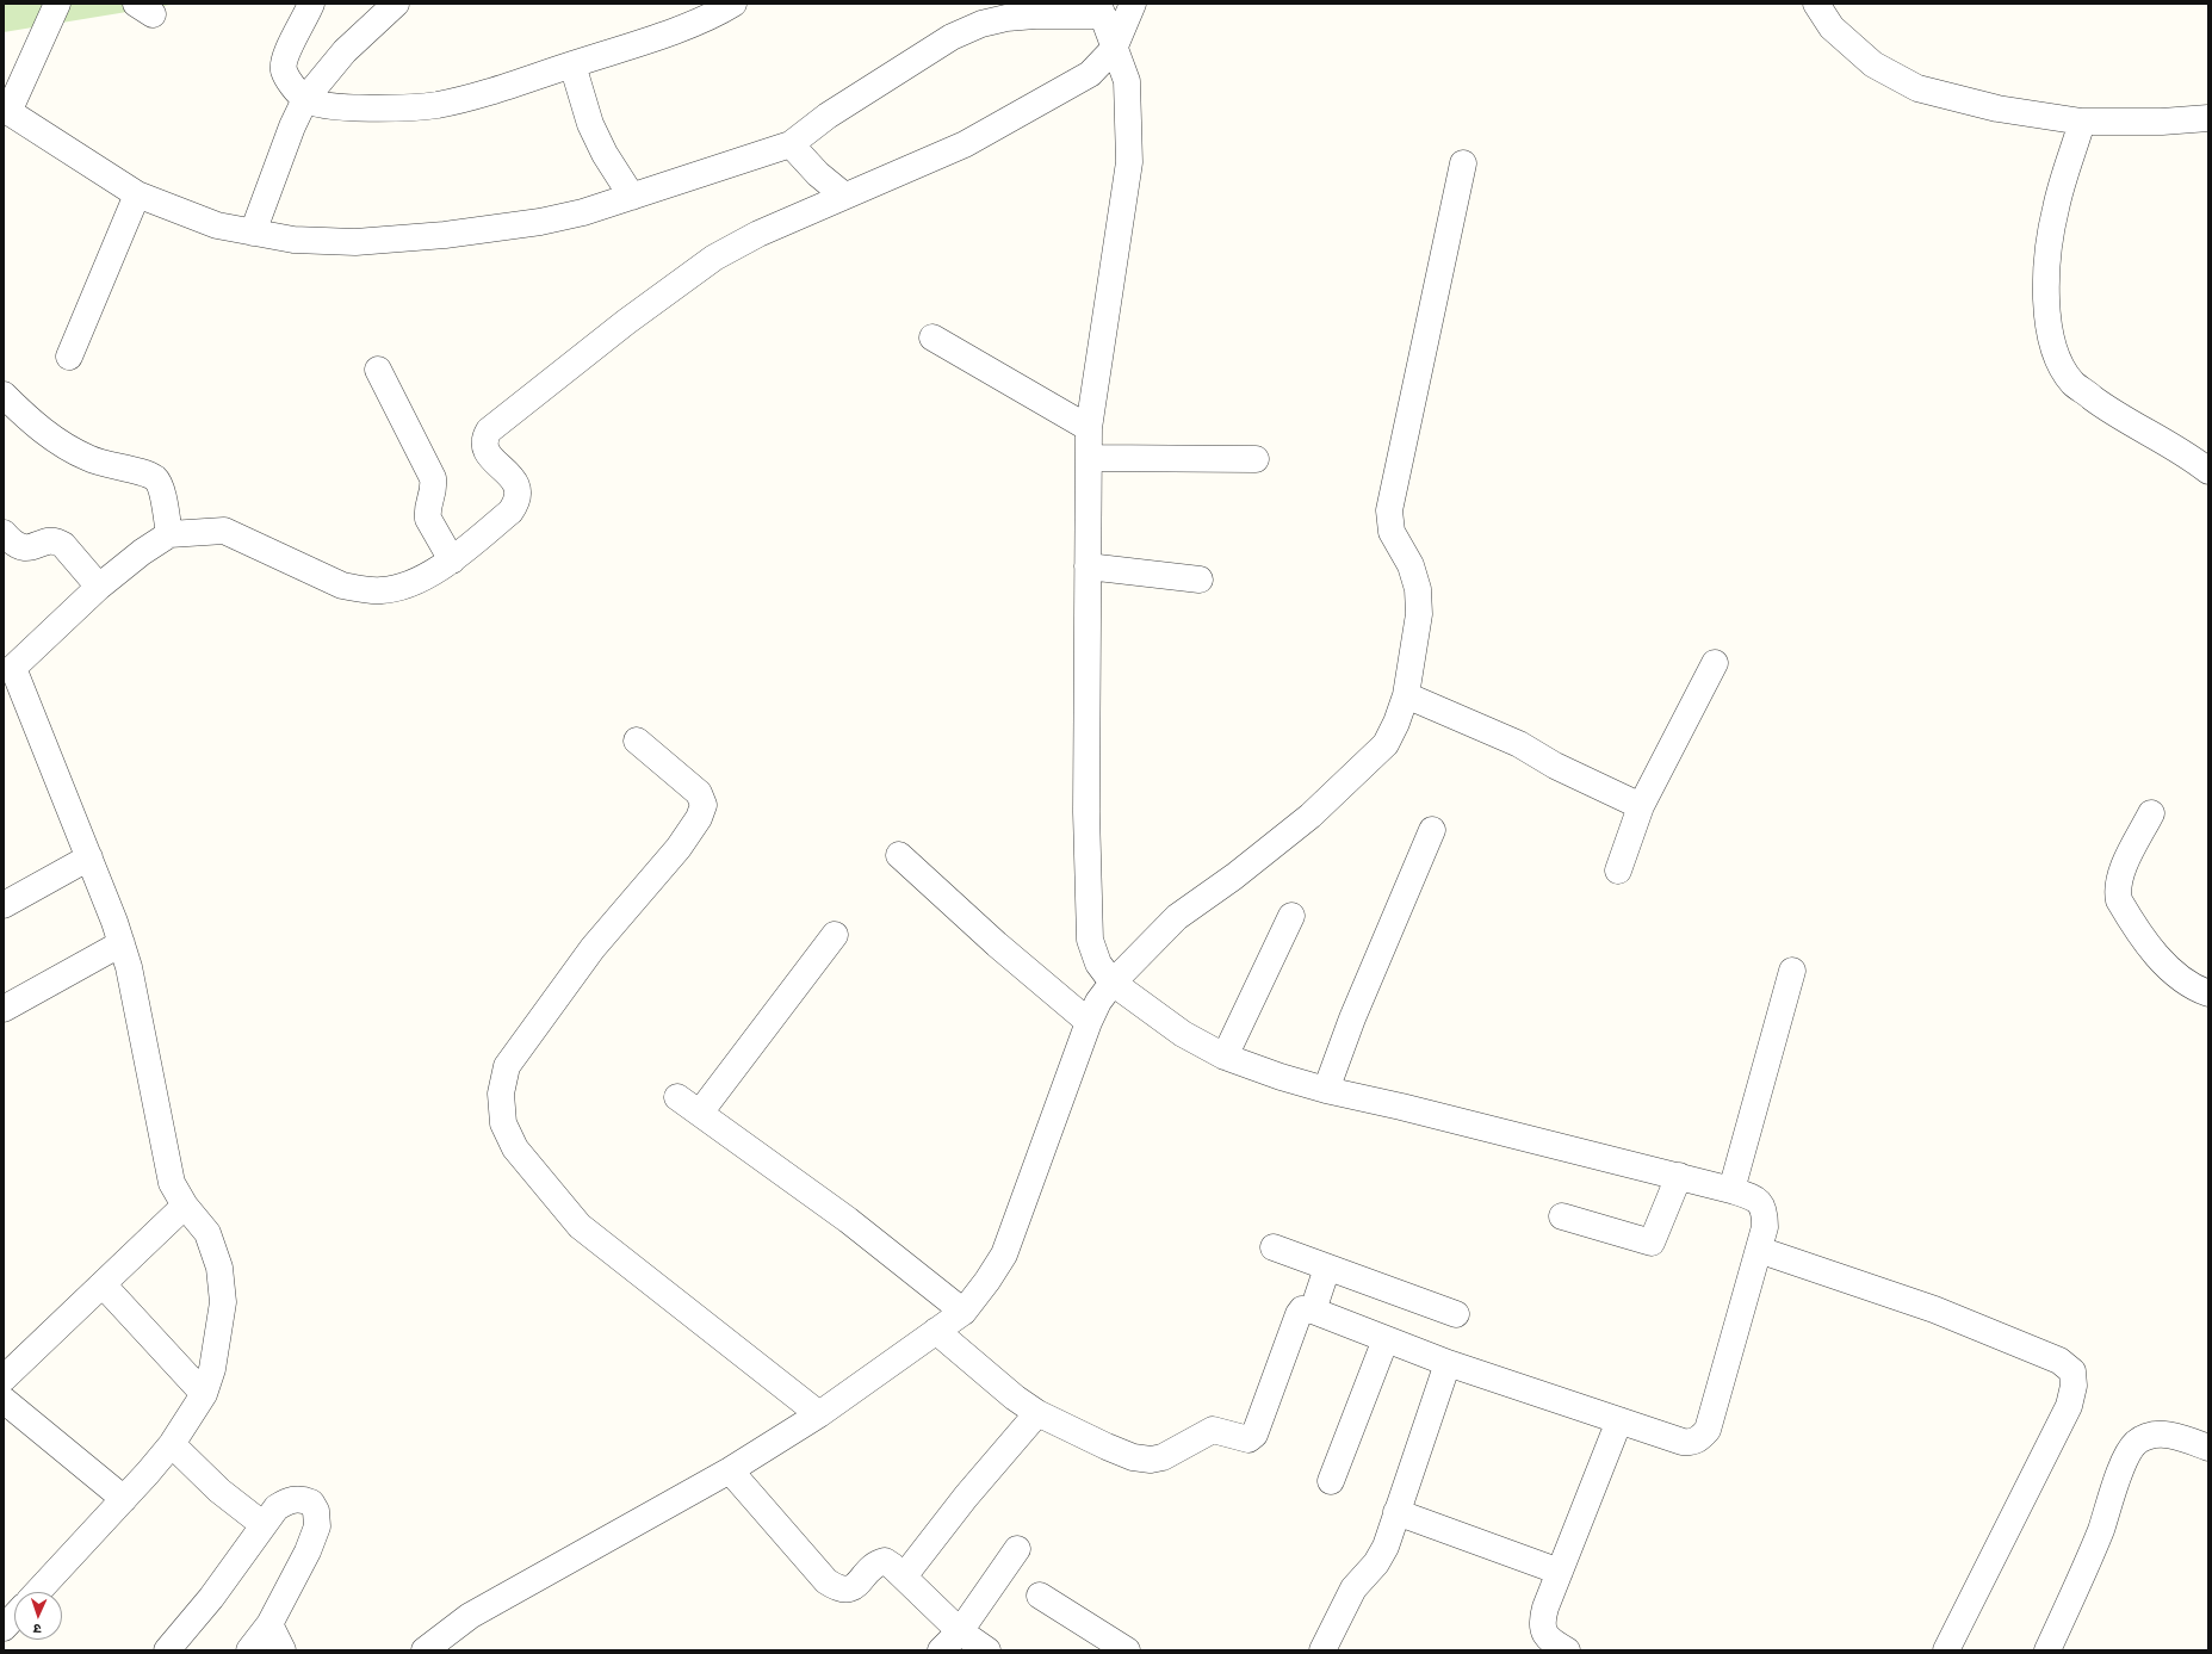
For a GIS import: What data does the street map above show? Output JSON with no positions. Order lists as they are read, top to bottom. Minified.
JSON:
{"north":"bottom"}
